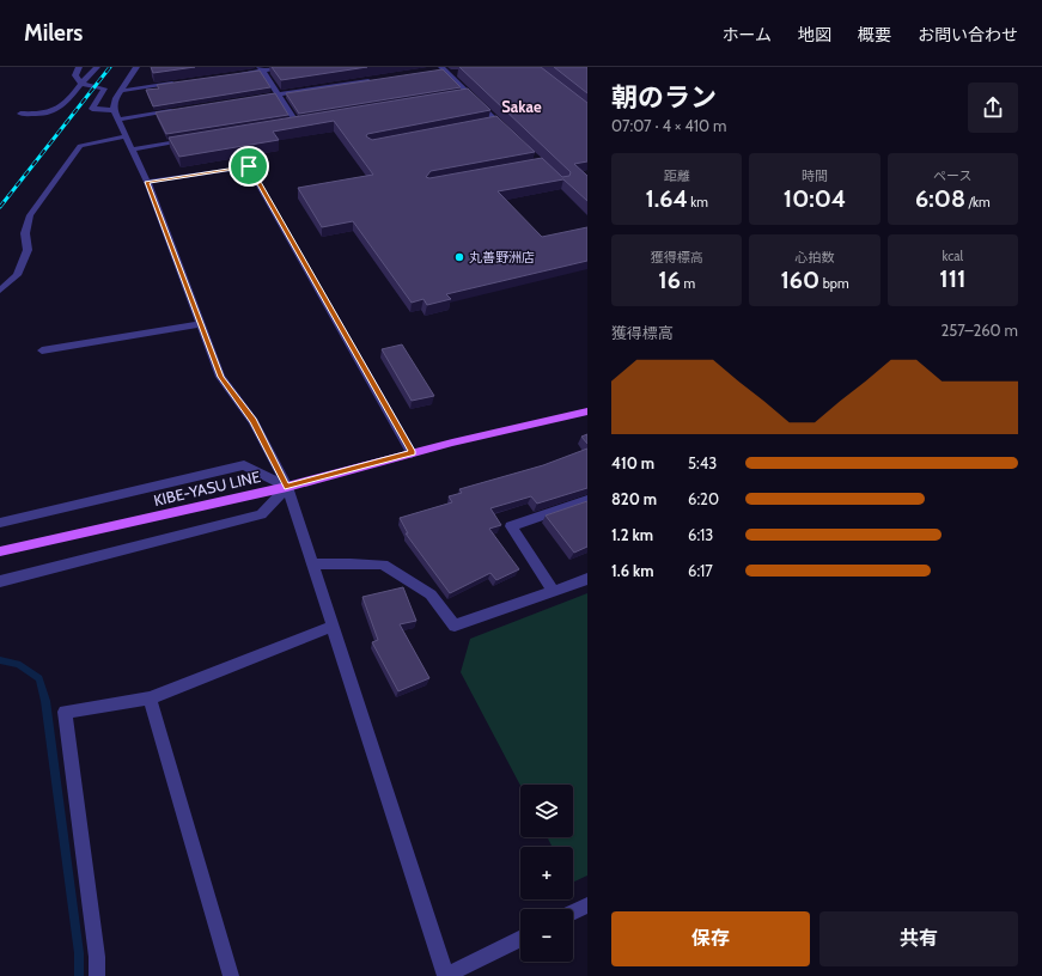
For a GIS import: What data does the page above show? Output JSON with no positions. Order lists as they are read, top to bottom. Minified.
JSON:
{"streets":{"main road":["KIBE-YASU LINE"]},"districts":["Sakae"],"places":["丸善野洲店"],"page":{"header":"Milers","nav":["ホーム","地図","概要","お問い合わせ"],"heading":["朝のラン","07:07 · 4 × 410 m"],"stats":[["距離","1.64 km"],["時間","10:04"],["ペース","6:08 /km"],["獲得標高","16 m"],["心拍数","160 bpm"],["kcal","111"]],"chart":["獲得標高","257–260 m"],"list":[{"name":"410 m","note":"5:43"},{"name":"820 m","note":"6:20"},{"name":"1.2 km","note":"6:13"},{"name":"1.6 km","note":"6:17"}],"map_buttons":["+","−"],"buttons":["保存","共有"]}}
